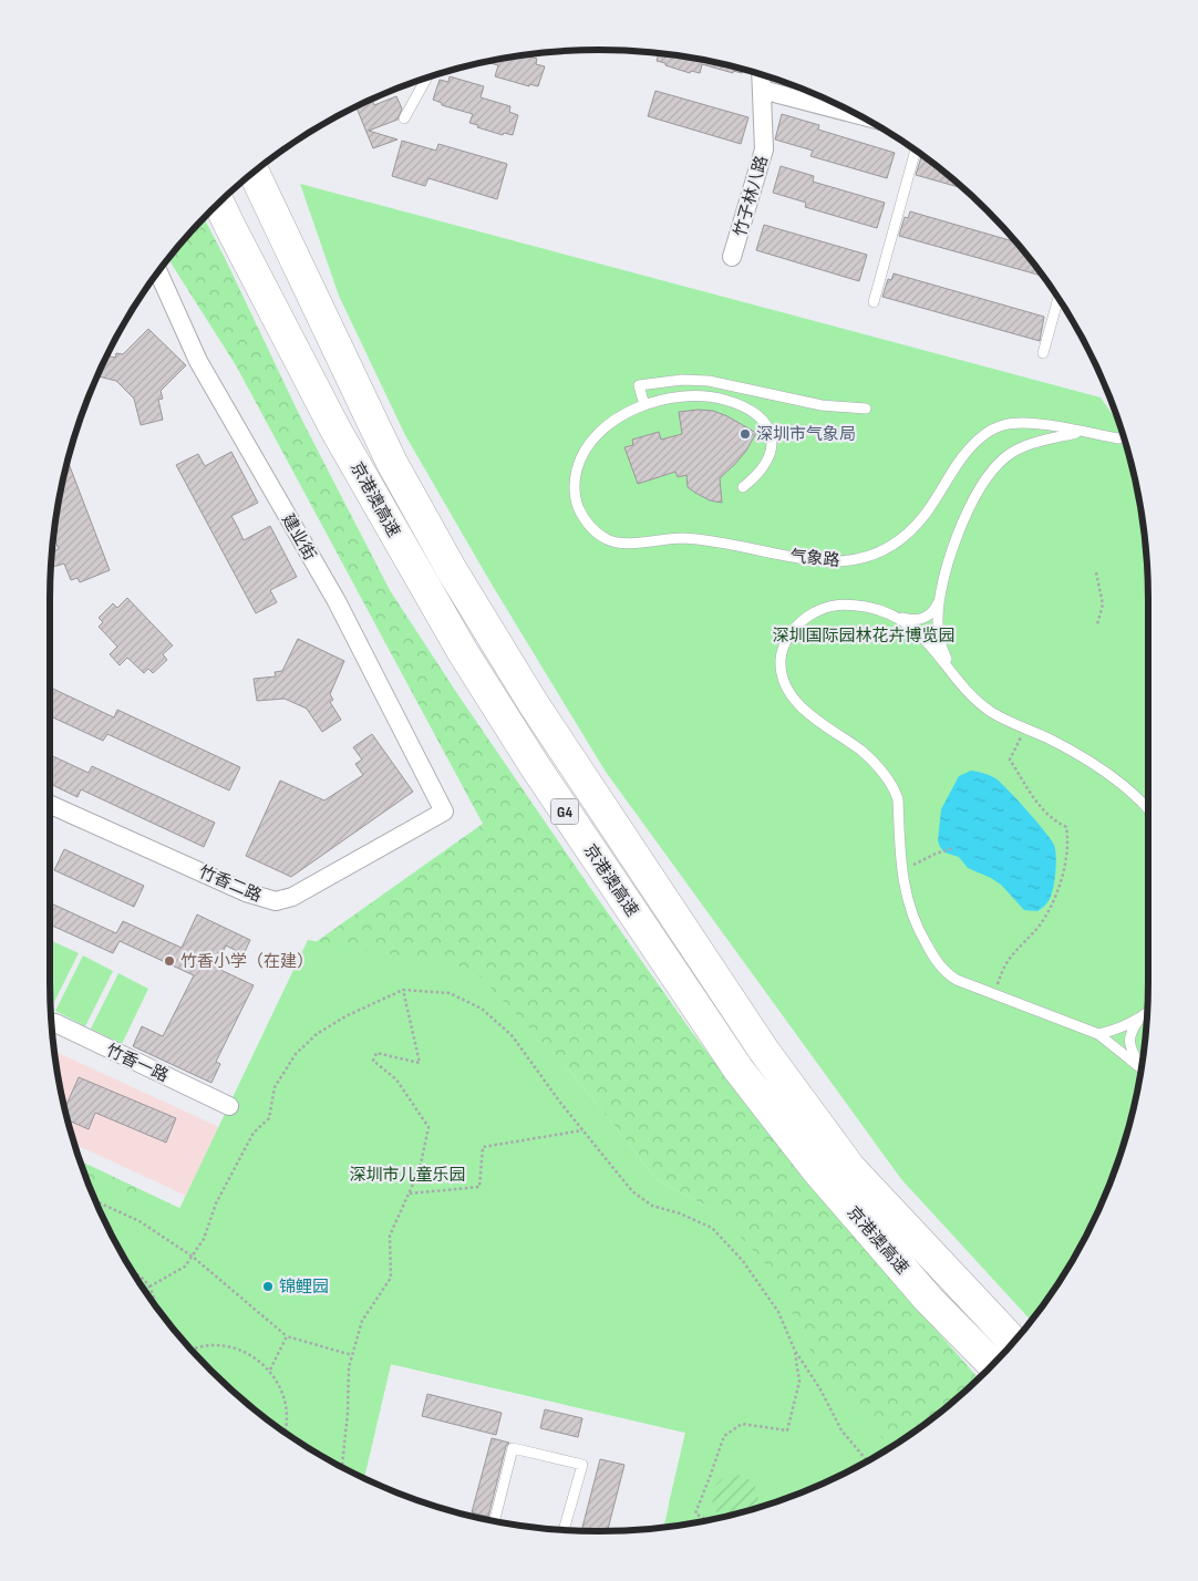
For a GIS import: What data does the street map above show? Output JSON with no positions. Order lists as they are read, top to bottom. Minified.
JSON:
{"streets":{"highway":["京港澳高速","G4"],"street":["竹子林八路","建业街","竹香二路","竹香一路"],"lane":["气象路"]},"crossings":[["建业街","竹香二路"]],"parks":["深圳国际园林花卉博览园","深圳市儿童乐园"],"places":["深圳市气象局","竹香小学（在建）","锦鲤园"]}
